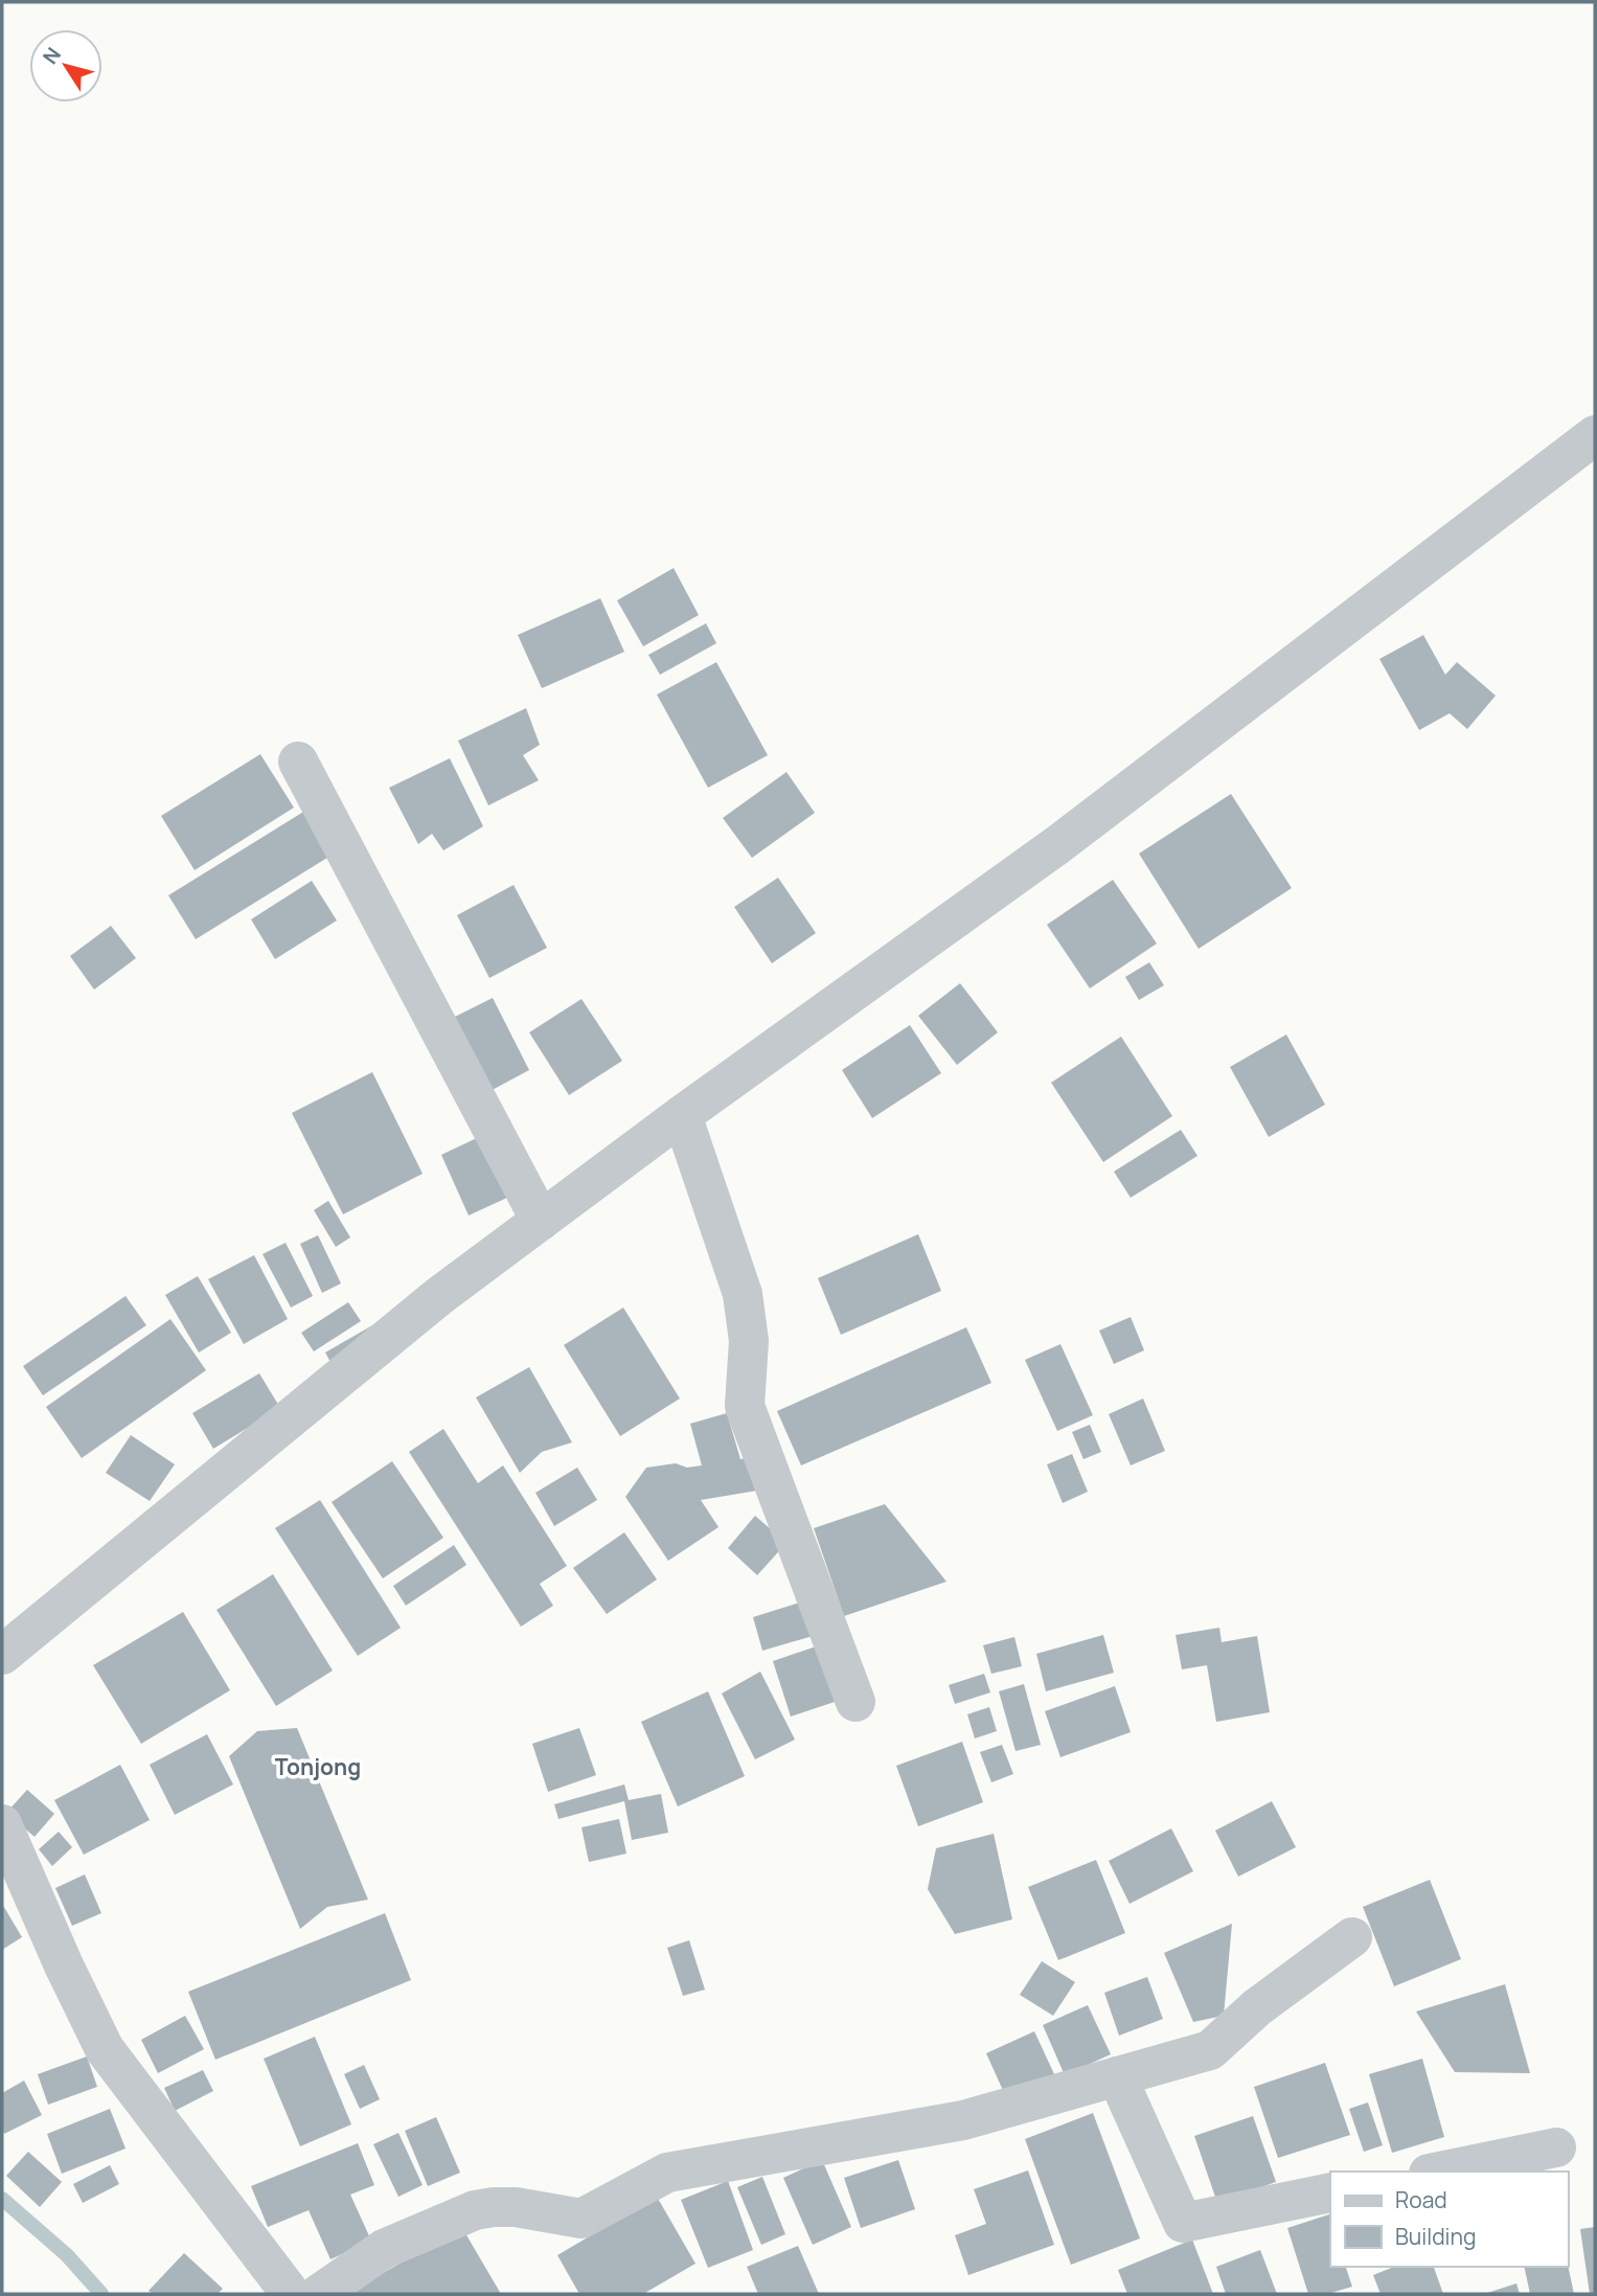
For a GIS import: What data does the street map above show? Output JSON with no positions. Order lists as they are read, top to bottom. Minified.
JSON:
{"districts":["Tonjong"],"legend":["Road","Building"],"north":"top left"}
